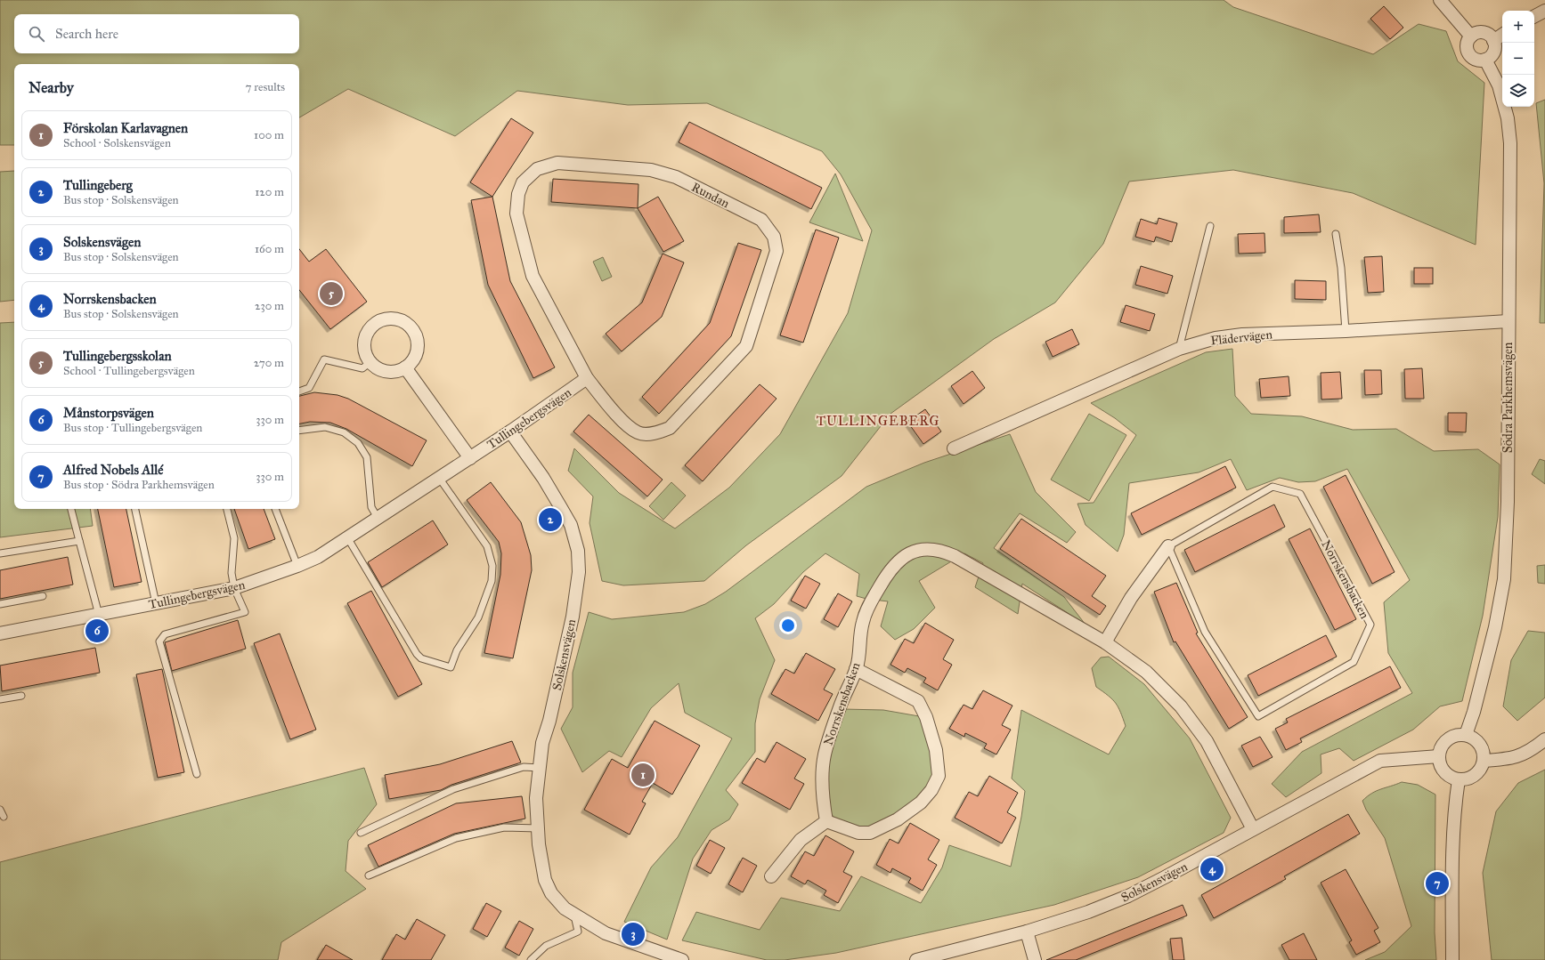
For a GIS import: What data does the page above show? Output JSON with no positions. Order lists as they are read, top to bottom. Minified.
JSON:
{"streets":{"street":["Rundan","Flädervägen","Södra Parkhemsvägen","Tullingebergsvägen","Norrskensbacken","Solskensvägen"]},"crossings":[["Rundan","Tullingebergsvägen"],["Flädervägen","Södra Parkhemsvägen"],["Södra Parkhemsvägen","Solskensvägen"],["Tullingebergsvägen","Solskensvägen"],["Norrskensbacken","Solskensvägen"]],"districts":["TULLINGEBERG"],"page":{"map_buttons":["+","−"],"search":"Search here","heading":["Nearby","7 results"],"list":[{"mark":"1","name":"Förskolan Karlavagnen","note":"School · Solskensvägen","value":"100 m"},{"mark":"2","name":"Tullingeberg","note":"Bus stop · Solskensvägen","value":"120 m"},{"mark":"3","name":"Solskensvägen","note":"Bus stop · Solskensvägen","value":"160 m"},{"mark":"4","name":"Norrskensbacken","note":"Bus stop · Solskensvägen","value":"230 m"},{"mark":"5","name":"Tullingebergsskolan","note":"School · Tullingebergsvägen","value":"270 m"},{"mark":"6","name":"Månstorpsvägen","note":"Bus stop · Tullingebergsvägen","value":"330 m"},{"mark":"7","name":"Alfred Nobels Allé","note":"Bus stop · Södra Parkhemsvägen","value":"330 m"}],"pins":["5","2","6","1","4","7","3"]}}
